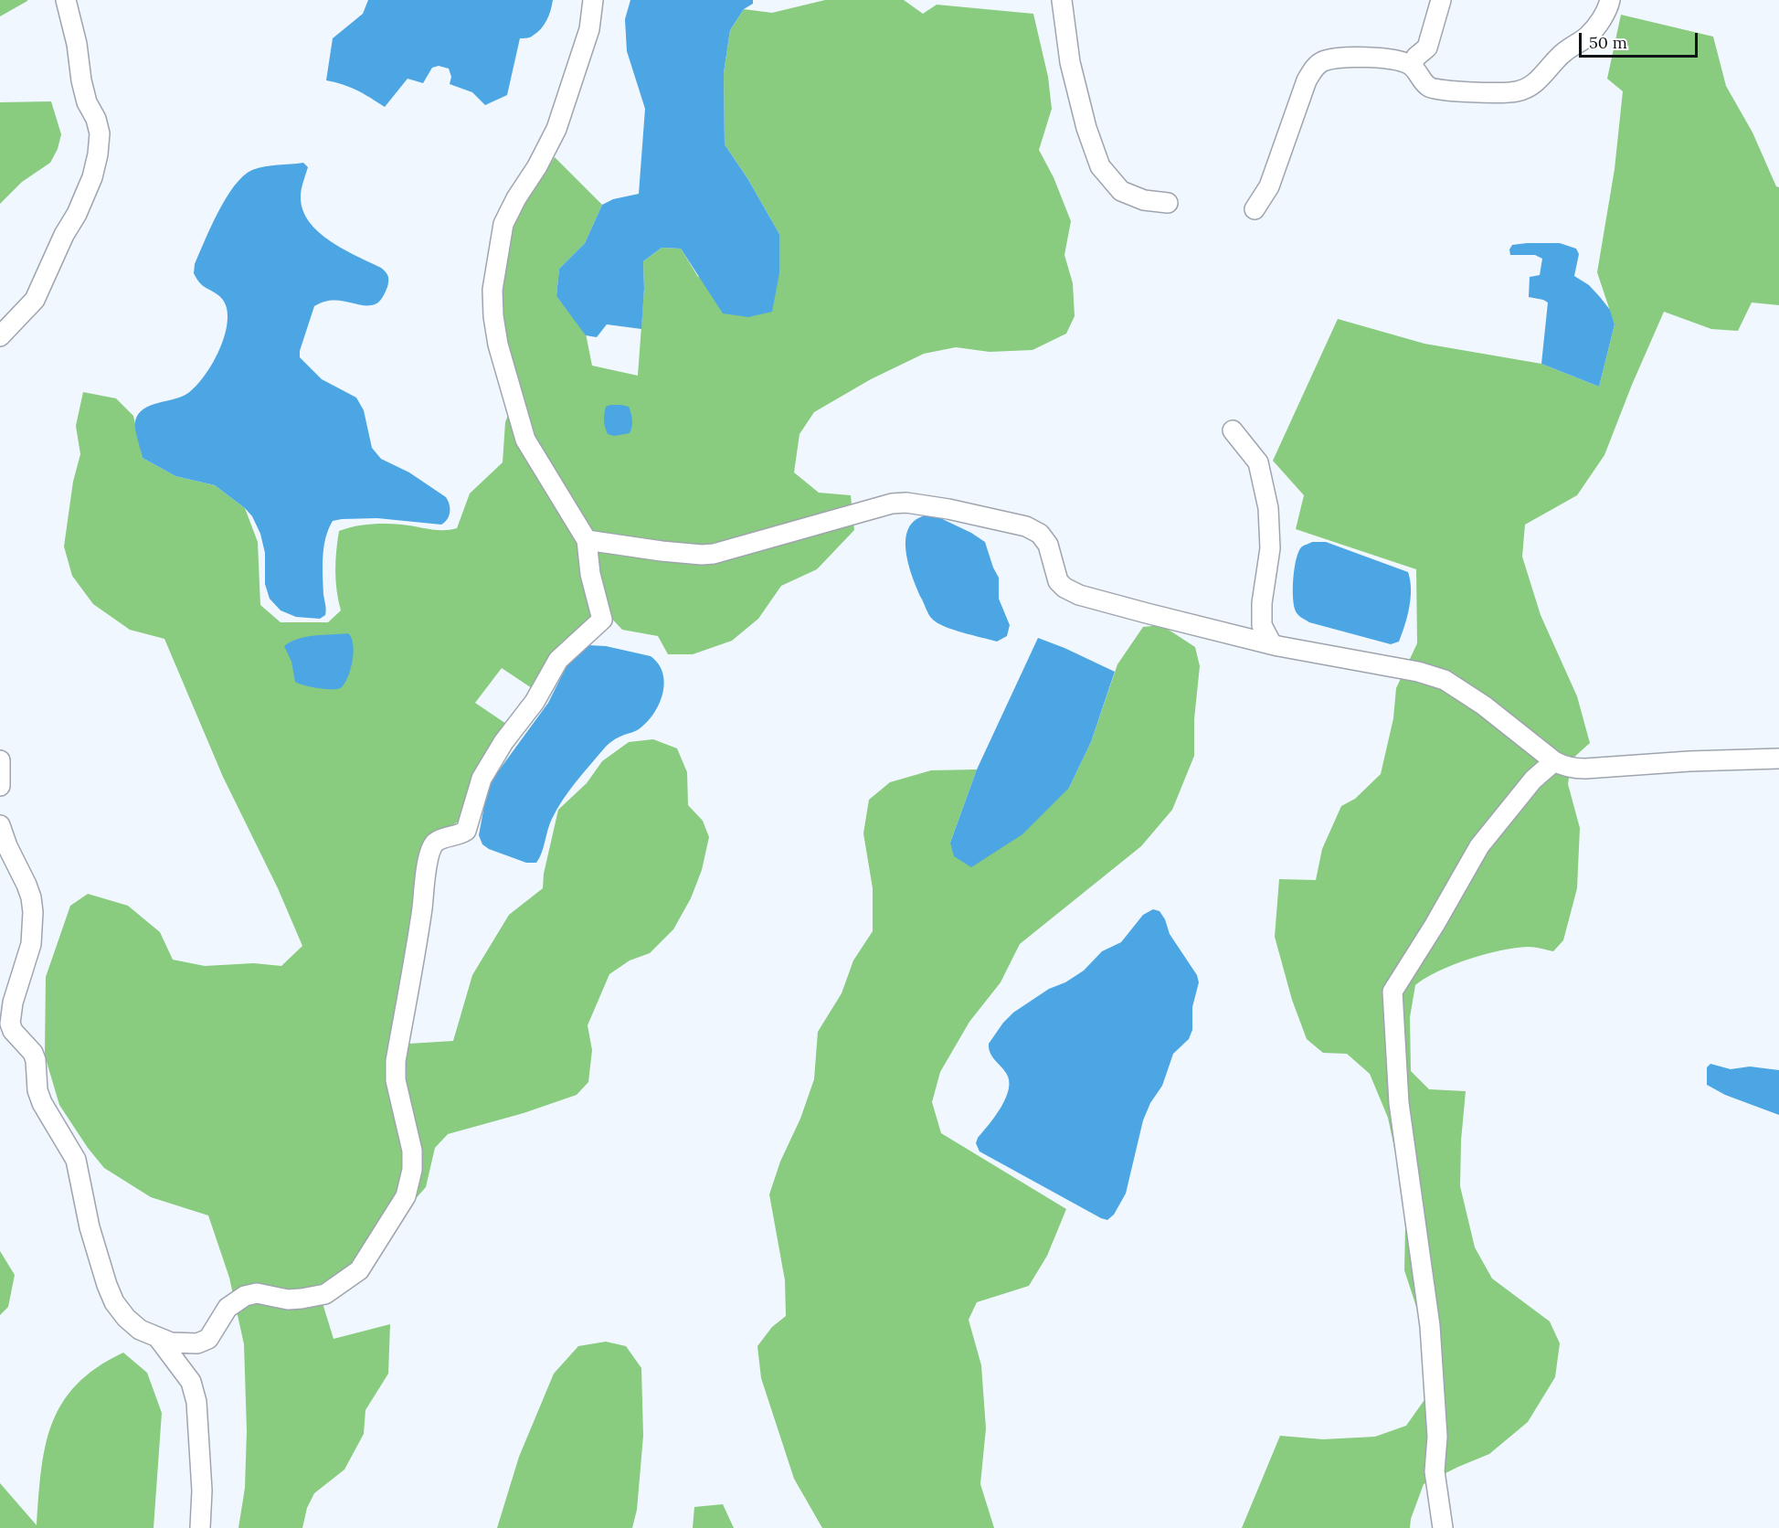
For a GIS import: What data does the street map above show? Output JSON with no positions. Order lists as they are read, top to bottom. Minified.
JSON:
{"scale_bar":"50 m"}
